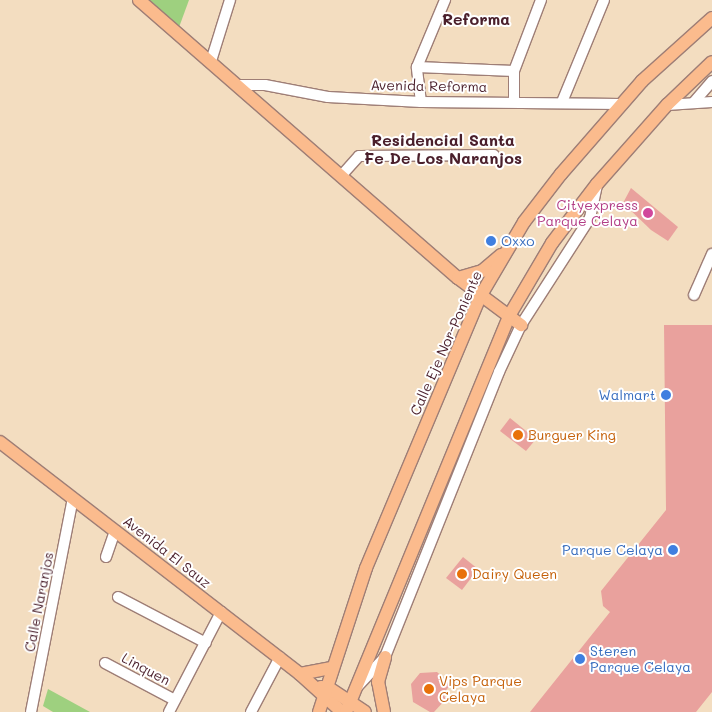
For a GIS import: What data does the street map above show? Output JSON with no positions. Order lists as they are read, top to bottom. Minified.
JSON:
{"streets":{"main road":["Calle Eje Nor-Poniente","Avenida El Sauz"],"street":["Avenida Reforma","Calle Naranjos","Linquen"]},"crossings":[["Avenida Reforma","Calle Eje Nor-Poniente"],["Calle Eje Nor-Poniente","Avenida El Sauz"],["Avenida El Sauz","Calle Naranjos"]],"districts":["Reforma","Residencial Santa Fe De Los Naranjos"],"places":["Cityexpress Parque Celaya","Oxxo","Walmart","Burguer King","Parque Celaya","Dairy Queen","Steren Parque Celaya","Vips Parque Celaya"]}
